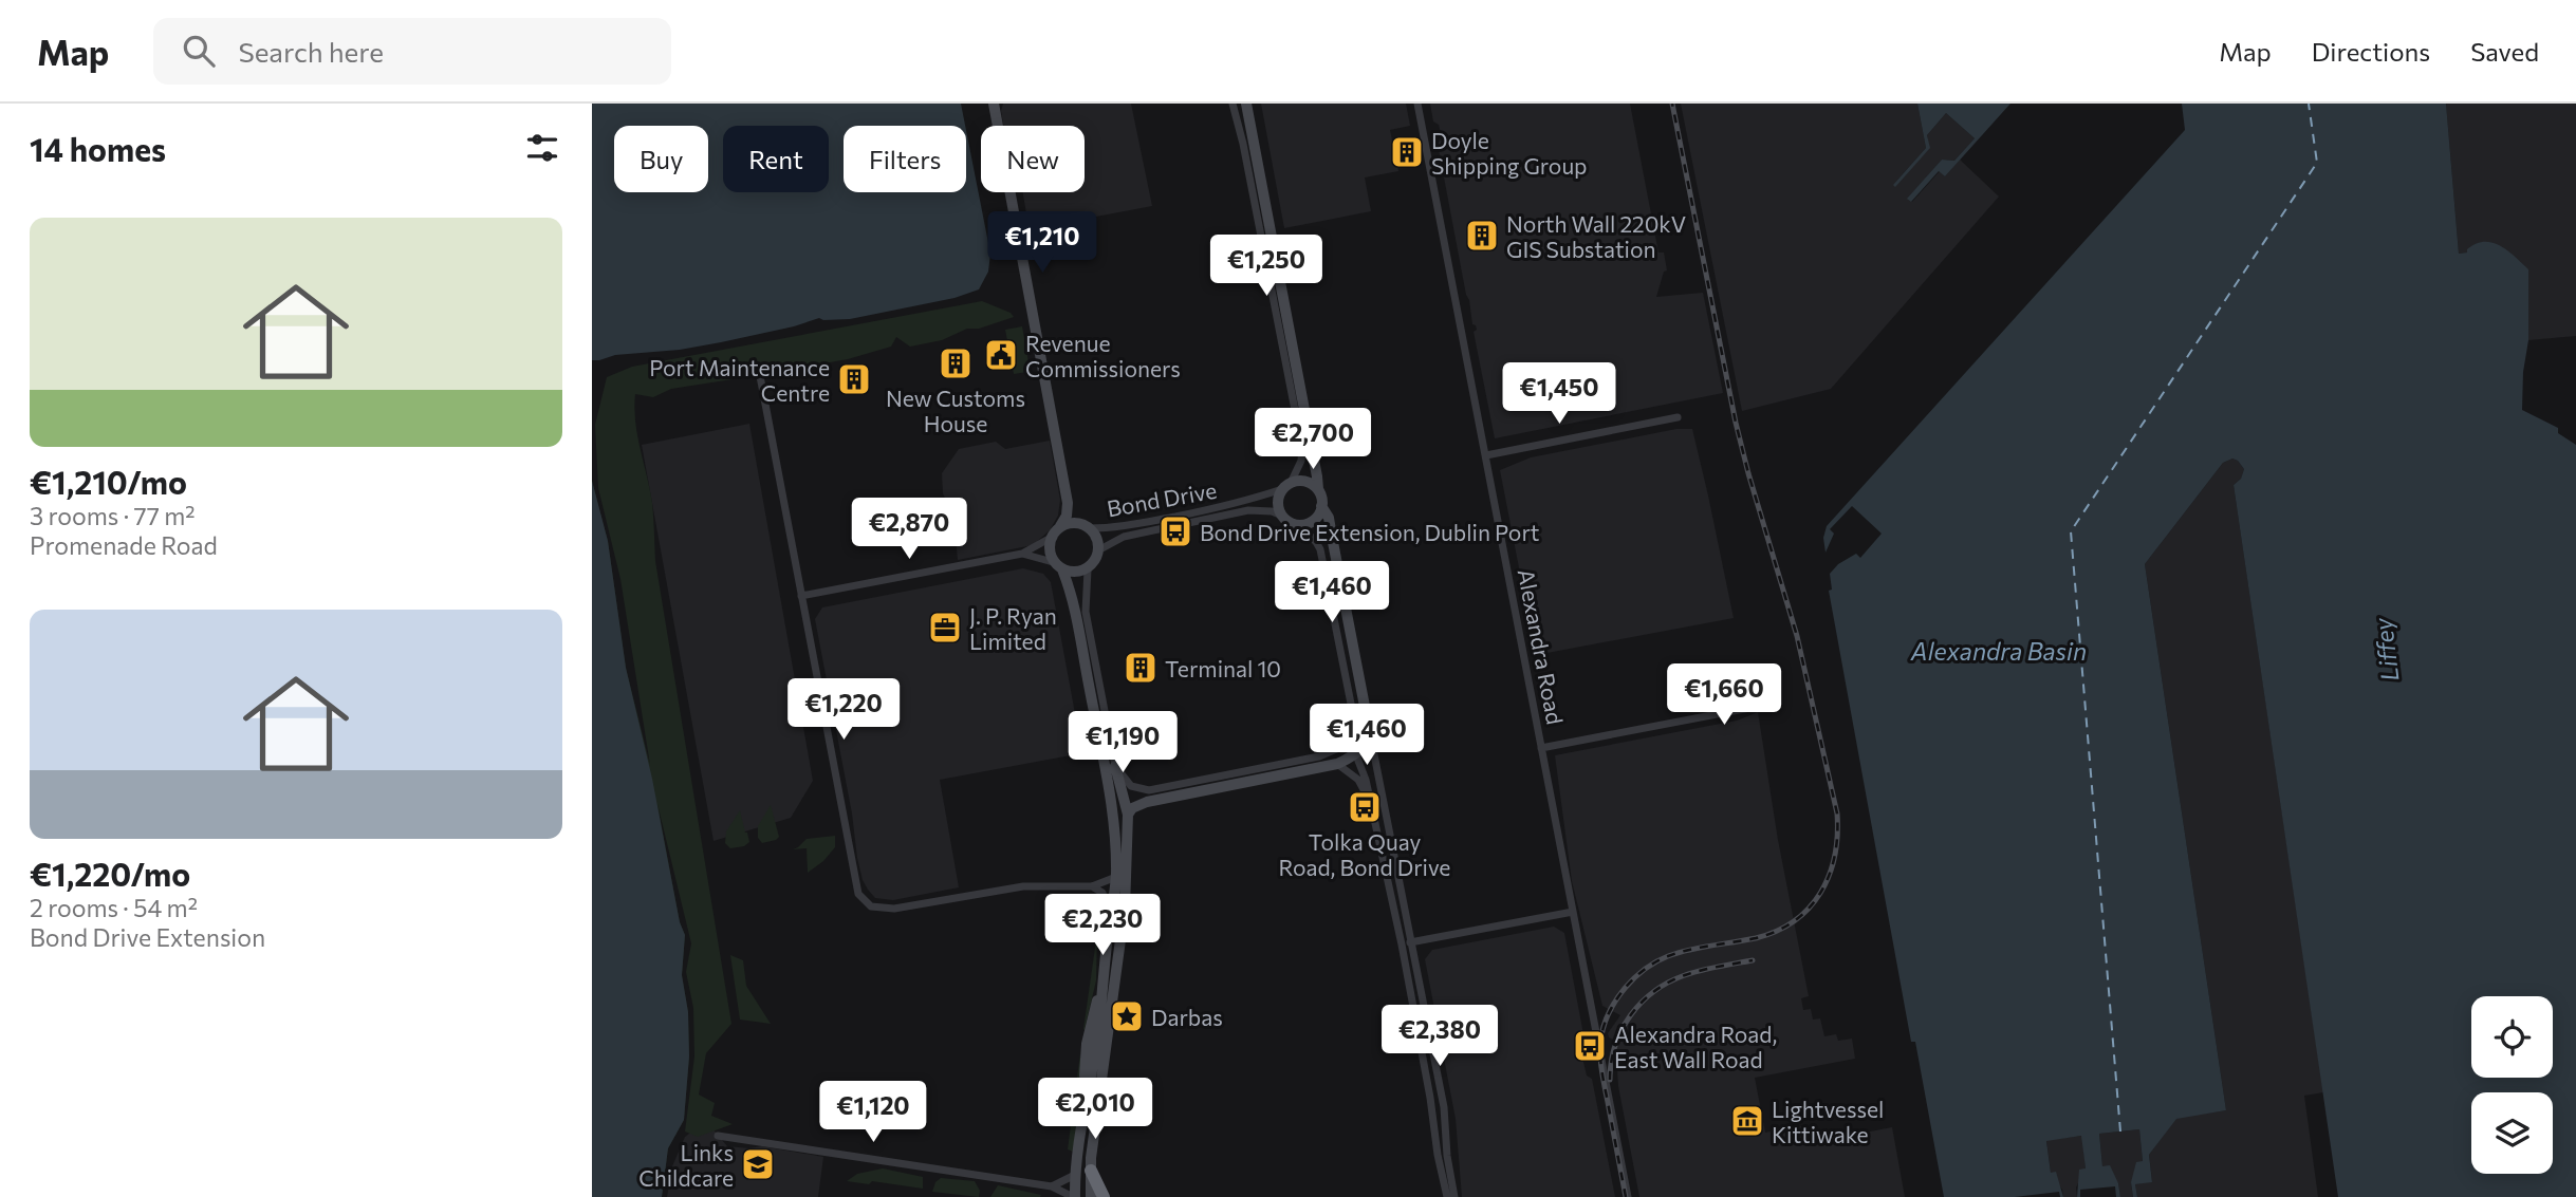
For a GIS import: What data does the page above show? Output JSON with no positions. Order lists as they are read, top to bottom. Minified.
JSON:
{"streets":{"street":["Bond Drive","Alexandra Road"]},"water":["Liffey","Alexandra Basin"],"places":{"building":["Doyle Shipping Group","North Wall 220kV GIS Substation","New Customs House","Port Maintenance Centre","Terminal 10"],"public building":["Revenue Commissioners"],"bus stop":["Bond Drive Extension, Dublin Port","Tolka Quay Road, Bond Drive","Alexandra Road, East Wall Road"],"office":["J. P. Ryan Limited"],"place":["Darbas"],"museum":["Lightvessel Kittiwake"],"school or university":["Links Childcare"]},"page":{"header":"Map","search":"Search here","nav":["Map","Directions","Saved"],"heading":"14 homes","chip":["Buy","Rent","Filters","New"],"list":[{"name":"€1,210/mo","note":"3 rooms · 77 m² · Promenade Road"},{"name":"€1,220/mo","note":"2 rooms · 54 m² · Bond Drive Extension"}],"price":["€1,210","€1,250","€1,450","€2,700","€2,870","€1,460","€1,660","€1,220","€1,460","€1,190","€2,230","€2,380","€2,010","€1,120"]}}
